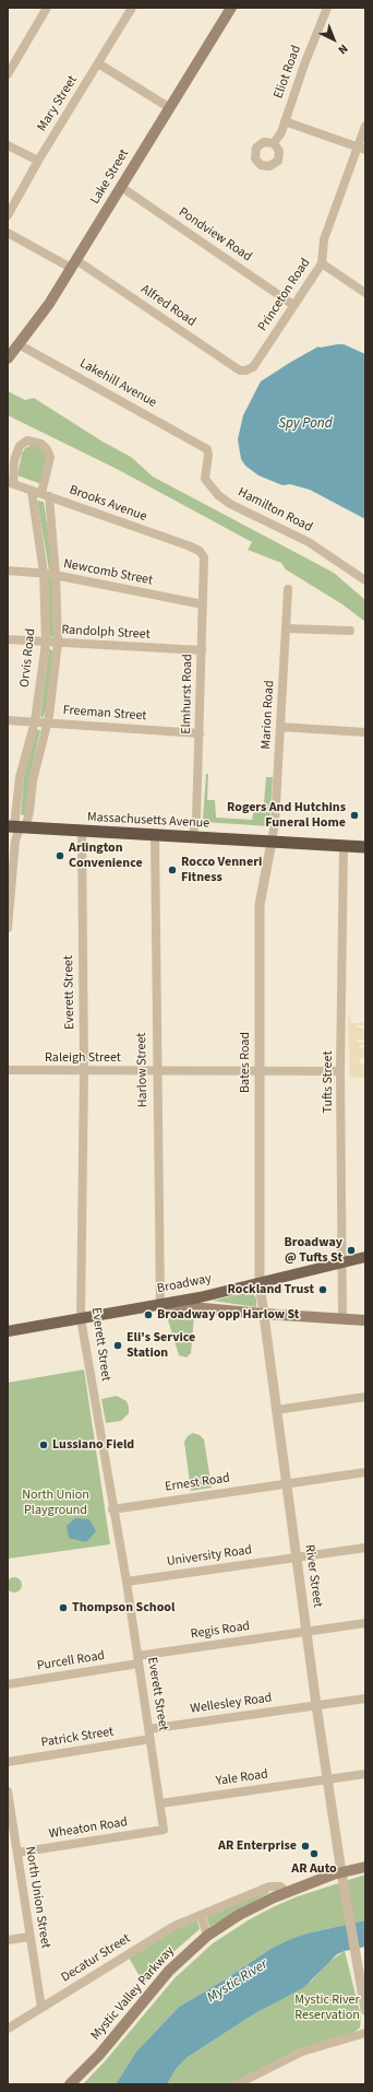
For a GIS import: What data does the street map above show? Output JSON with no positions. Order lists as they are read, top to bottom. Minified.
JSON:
{"streets":{"highway":["Massachusetts Avenue"],"main road":["Lake Street","Broadway","Mystic Valley Parkway"],"street":["Eliot Road","Mary Street","Pondview Road","Princeton Road","Alfred Road","Lakehill Avenue","Brooks Avenue","Hamilton Road","Newcomb Street","Randolph Street","Orvis Road","Elmhurst Road","Freeman Street","Marion Road","Everett Street","Raleigh Street","Bates Road","Harlow Street","Tufts Street","Ernest Road","University Road","River Street","Regis Road","Purcell Road","Wellesley Road","Patrick Street","Yale Road","Wheaton Road","North Union Street","Decatur Street"]},"crossings":[["Lake Street","Pondview Road"],["Lake Street","Alfred Road"],["Lake Street","Lakehill Avenue"],["Pondview Road","Princeton Road"],["Princeton Road","Alfred Road"],["Lakehill Avenue","Hamilton Road"],["Brooks Avenue","Orvis Road"],["Brooks Avenue","Elmhurst Road"],["Newcomb Street","Orvis Road"],["Newcomb Street","Elmhurst Road"],["Randolph Street","Orvis Road"],["Randolph Street","Elmhurst Road"],["Orvis Road","Freeman Street"],["Orvis Road","Massachusetts Avenue"],["Elmhurst Road","Freeman Street"],["Elmhurst Road","Massachusetts Avenue"],["Marion Road","Massachusetts Avenue"],["Marion Road","Bates Road"],["Massachusetts Avenue","Everett Street"],["Massachusetts Avenue","Bates Road"],["Massachusetts Avenue","Harlow Street"],["Massachusetts Avenue","Tufts Street"],["Everett Street","Raleigh Street"],["Everett Street","Broadway"],["Everett Street","Ernest Road"],["Everett Street","University Road"],["Everett Street","Regis Road"],["Everett Street","Purcell Road"],["Everett Street","Wellesley Road"],["Everett Street","Patrick Street"],["Everett Street","Yale Road"],["Everett Street","Wheaton Road"],["Raleigh Street","Bates Road"],["Raleigh Street","Harlow Street"],["Raleigh Street","Tufts Street"],["Bates Road","Broadway"],["Bates Road","River Street"],["Harlow Street","Broadway"],["Tufts Street","Broadway"],["Broadway","River Street"],["Ernest Road","River Street"],["University Road","River Street"],["River Street","Regis Road"],["River Street","Wellesley Road"],["River Street","Yale Road"],["River Street","Mystic Valley Parkway"],["Regis Road","Purcell Road"],["Wheaton Road","North Union Street"],["North Union Street","Decatur Street"],["Decatur Street","Mystic Valley Parkway"]],"water":["Spy Pond","Mystic River"],"parks":["North Union Playground","Mystic River Reservation"],"places":["Rogers And Hutchins Funeral Home","Arlington Convenience","Rocco Venneri Fitness","Broadway @ Tufts St","Rockland Trust","Broadway opp Harlow St","Eli's Service Station","Lussiano Field","Thompson School","AR Enterprise","AR Auto"],"north":"bottom right"}
